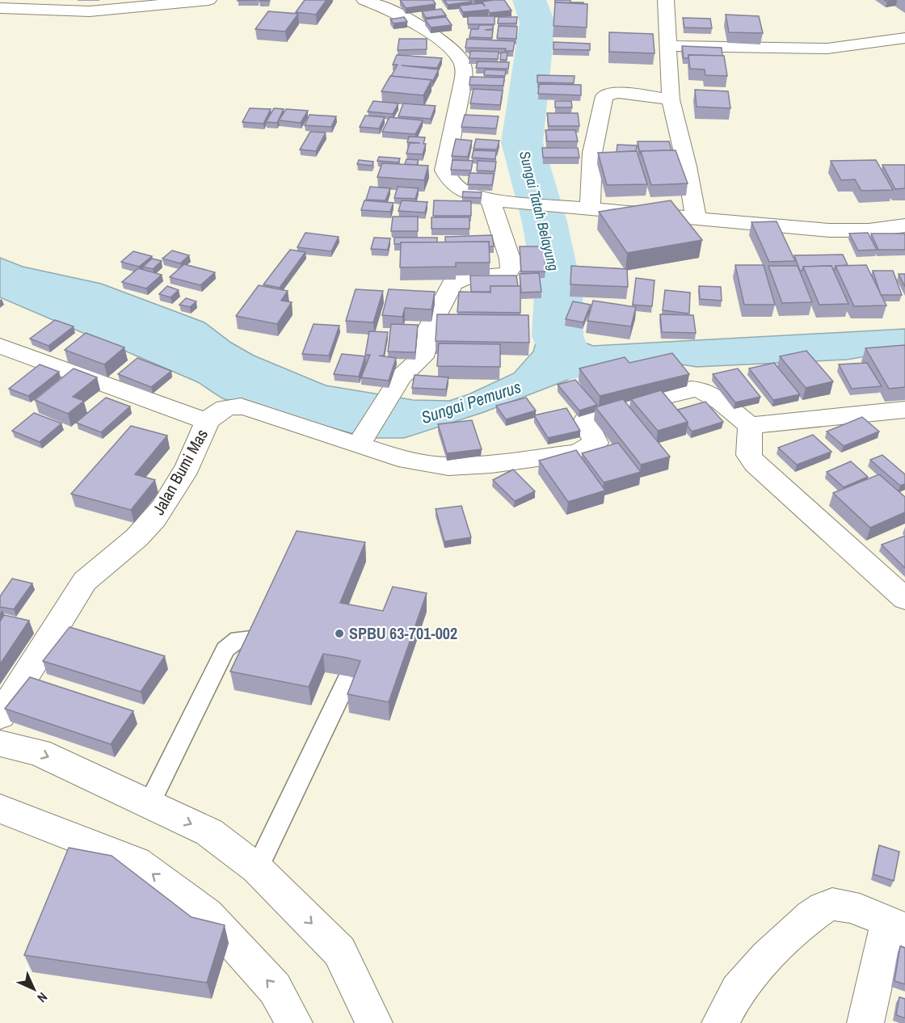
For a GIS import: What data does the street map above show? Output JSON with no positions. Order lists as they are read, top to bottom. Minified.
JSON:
{"streets":{"street":["Jalan Bumi Mas"]},"water":["Sungai Tatah Belayung","Sungai Pemurus"],"places":["SPBU 63-701-002"],"north":"bottom right"}
